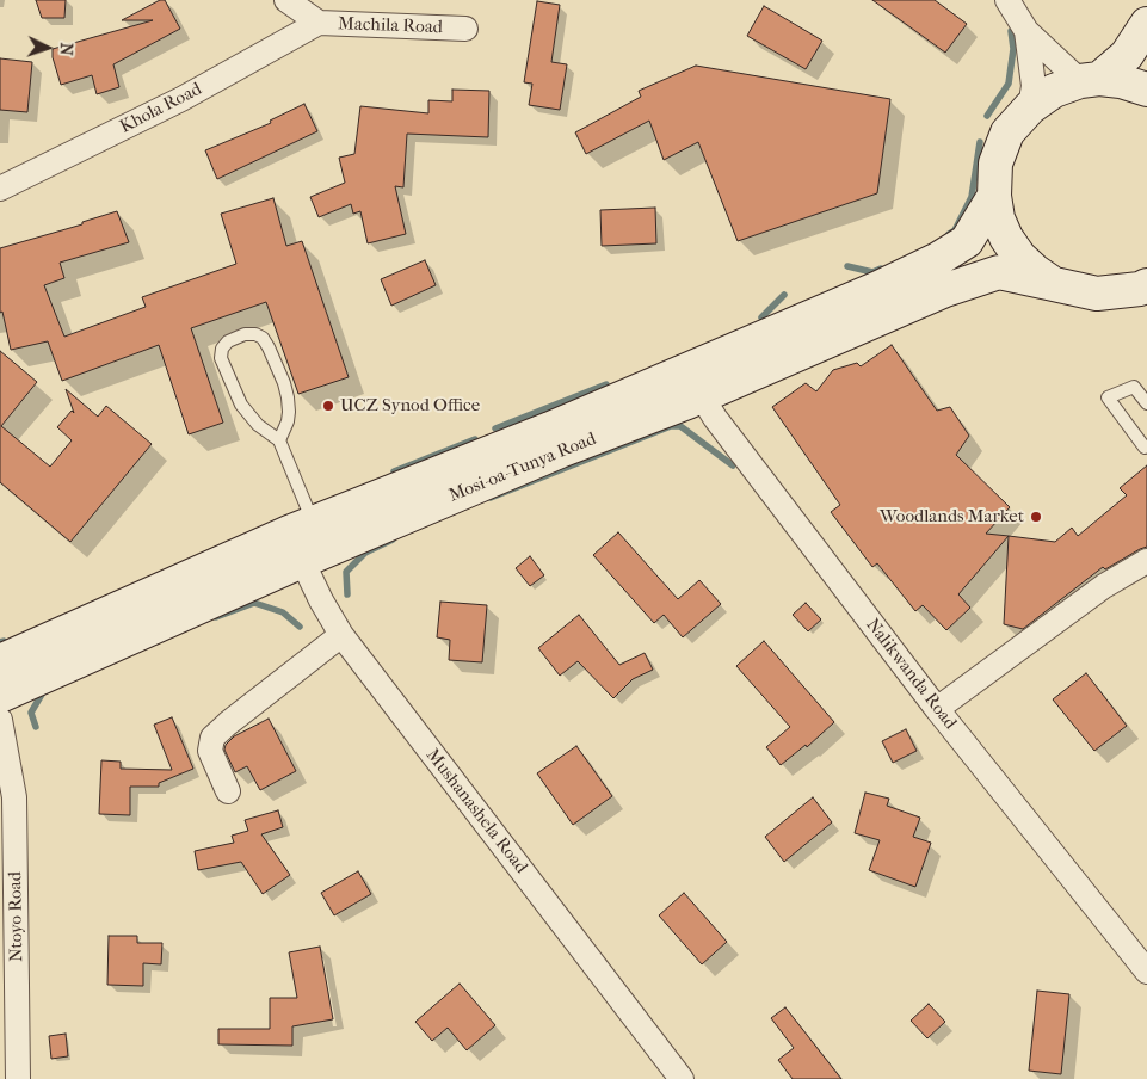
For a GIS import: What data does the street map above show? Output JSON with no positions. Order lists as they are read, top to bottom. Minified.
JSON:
{"streets":{"main road":["Mosi-oa-Tunya Road"],"street":["Machila Road","Khola Road","Nalikwanda Road","Mushanashela Road","Ntoyo Road"]},"crossings":[["Machila Road","Khola Road"],["Mosi-oa-Tunya Road","Nalikwanda Road"],["Mosi-oa-Tunya Road","Mushanashela Road"]],"places":["UCZ Synod Office","Woodlands Market"],"north":"right"}
